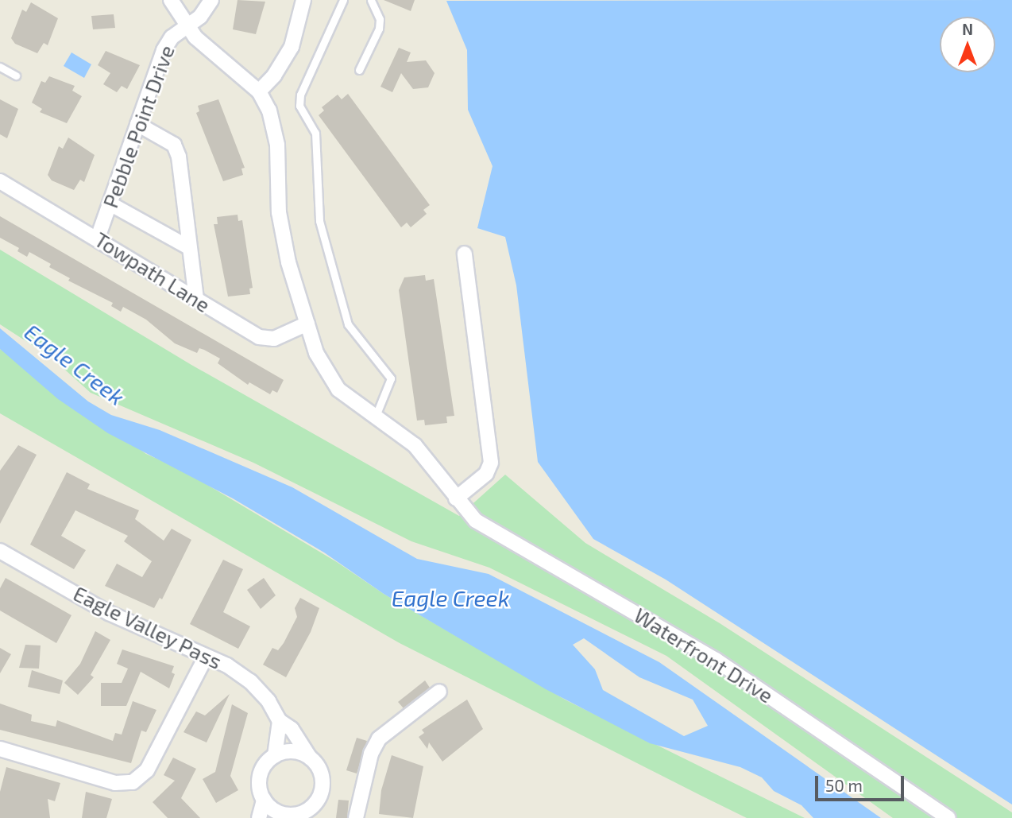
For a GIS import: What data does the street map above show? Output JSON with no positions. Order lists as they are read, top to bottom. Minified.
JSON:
{"streets":{"street":["Pebble Point Drive","Towpath Lane","Eagle Valley Pass","Waterfront Drive"]},"crossings":[["Pebble Point Drive","Towpath Lane"],["Pebble Point Drive","Waterfront Drive"],["Towpath Lane","Waterfront Drive"]],"water":["Eagle Creek"],"scale_bar":"50 m","north":"top"}
